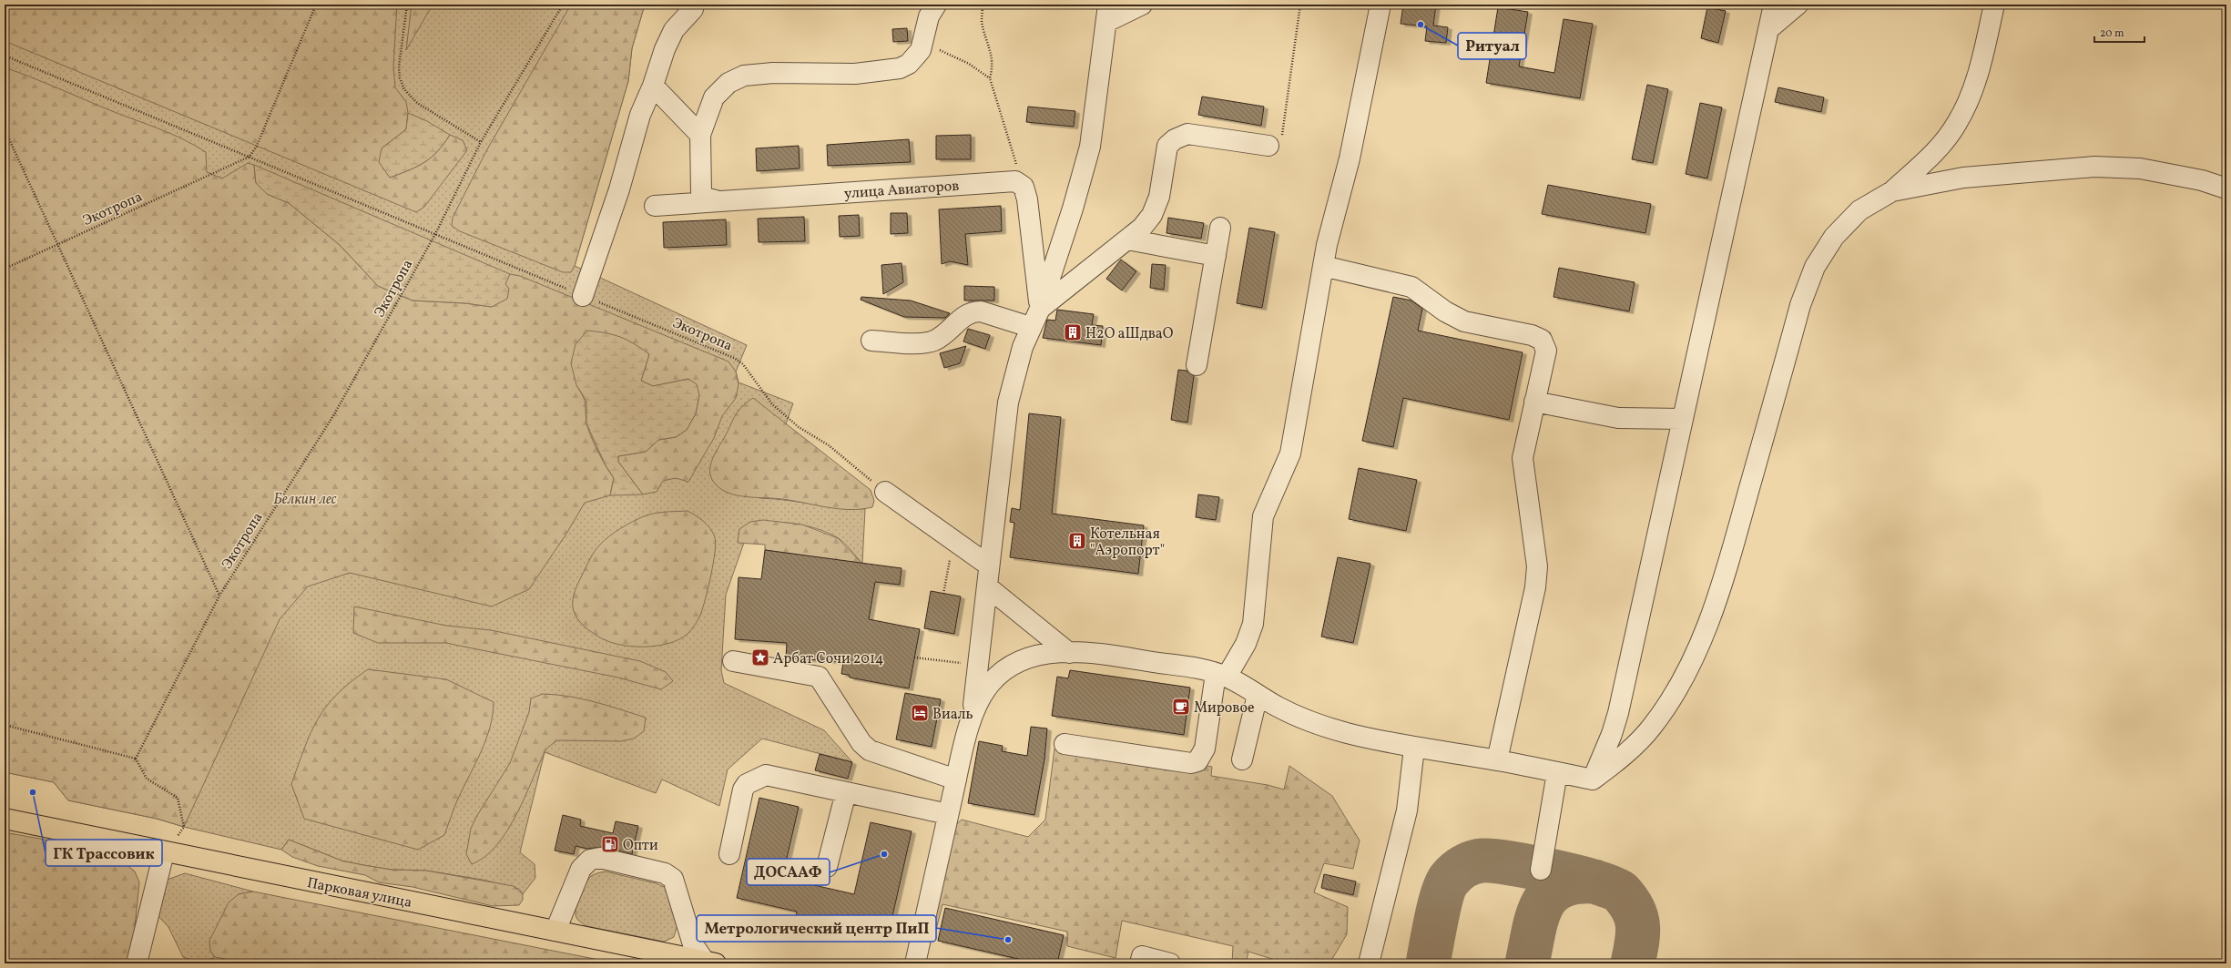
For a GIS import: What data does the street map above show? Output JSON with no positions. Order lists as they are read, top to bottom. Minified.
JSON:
{"streets":{"main road":["Парковая улица"],"street":["улица Авиаторов"],"path":["Экотропа"]},"parks":["Белкин лес"],"places":{"other":["Ритуал","ГК Трассовик","ДОСААФ","Метрологический центр ПиП"],"building":["H2O аШдваО","Котельная \"Аэропорт\""],"place":["Арбат Сочи 2014"],"cafe":["Мировое"],"hotel":["Виаль"],"fuel station":["Опти"]},"scale_bar":"20 m"}
